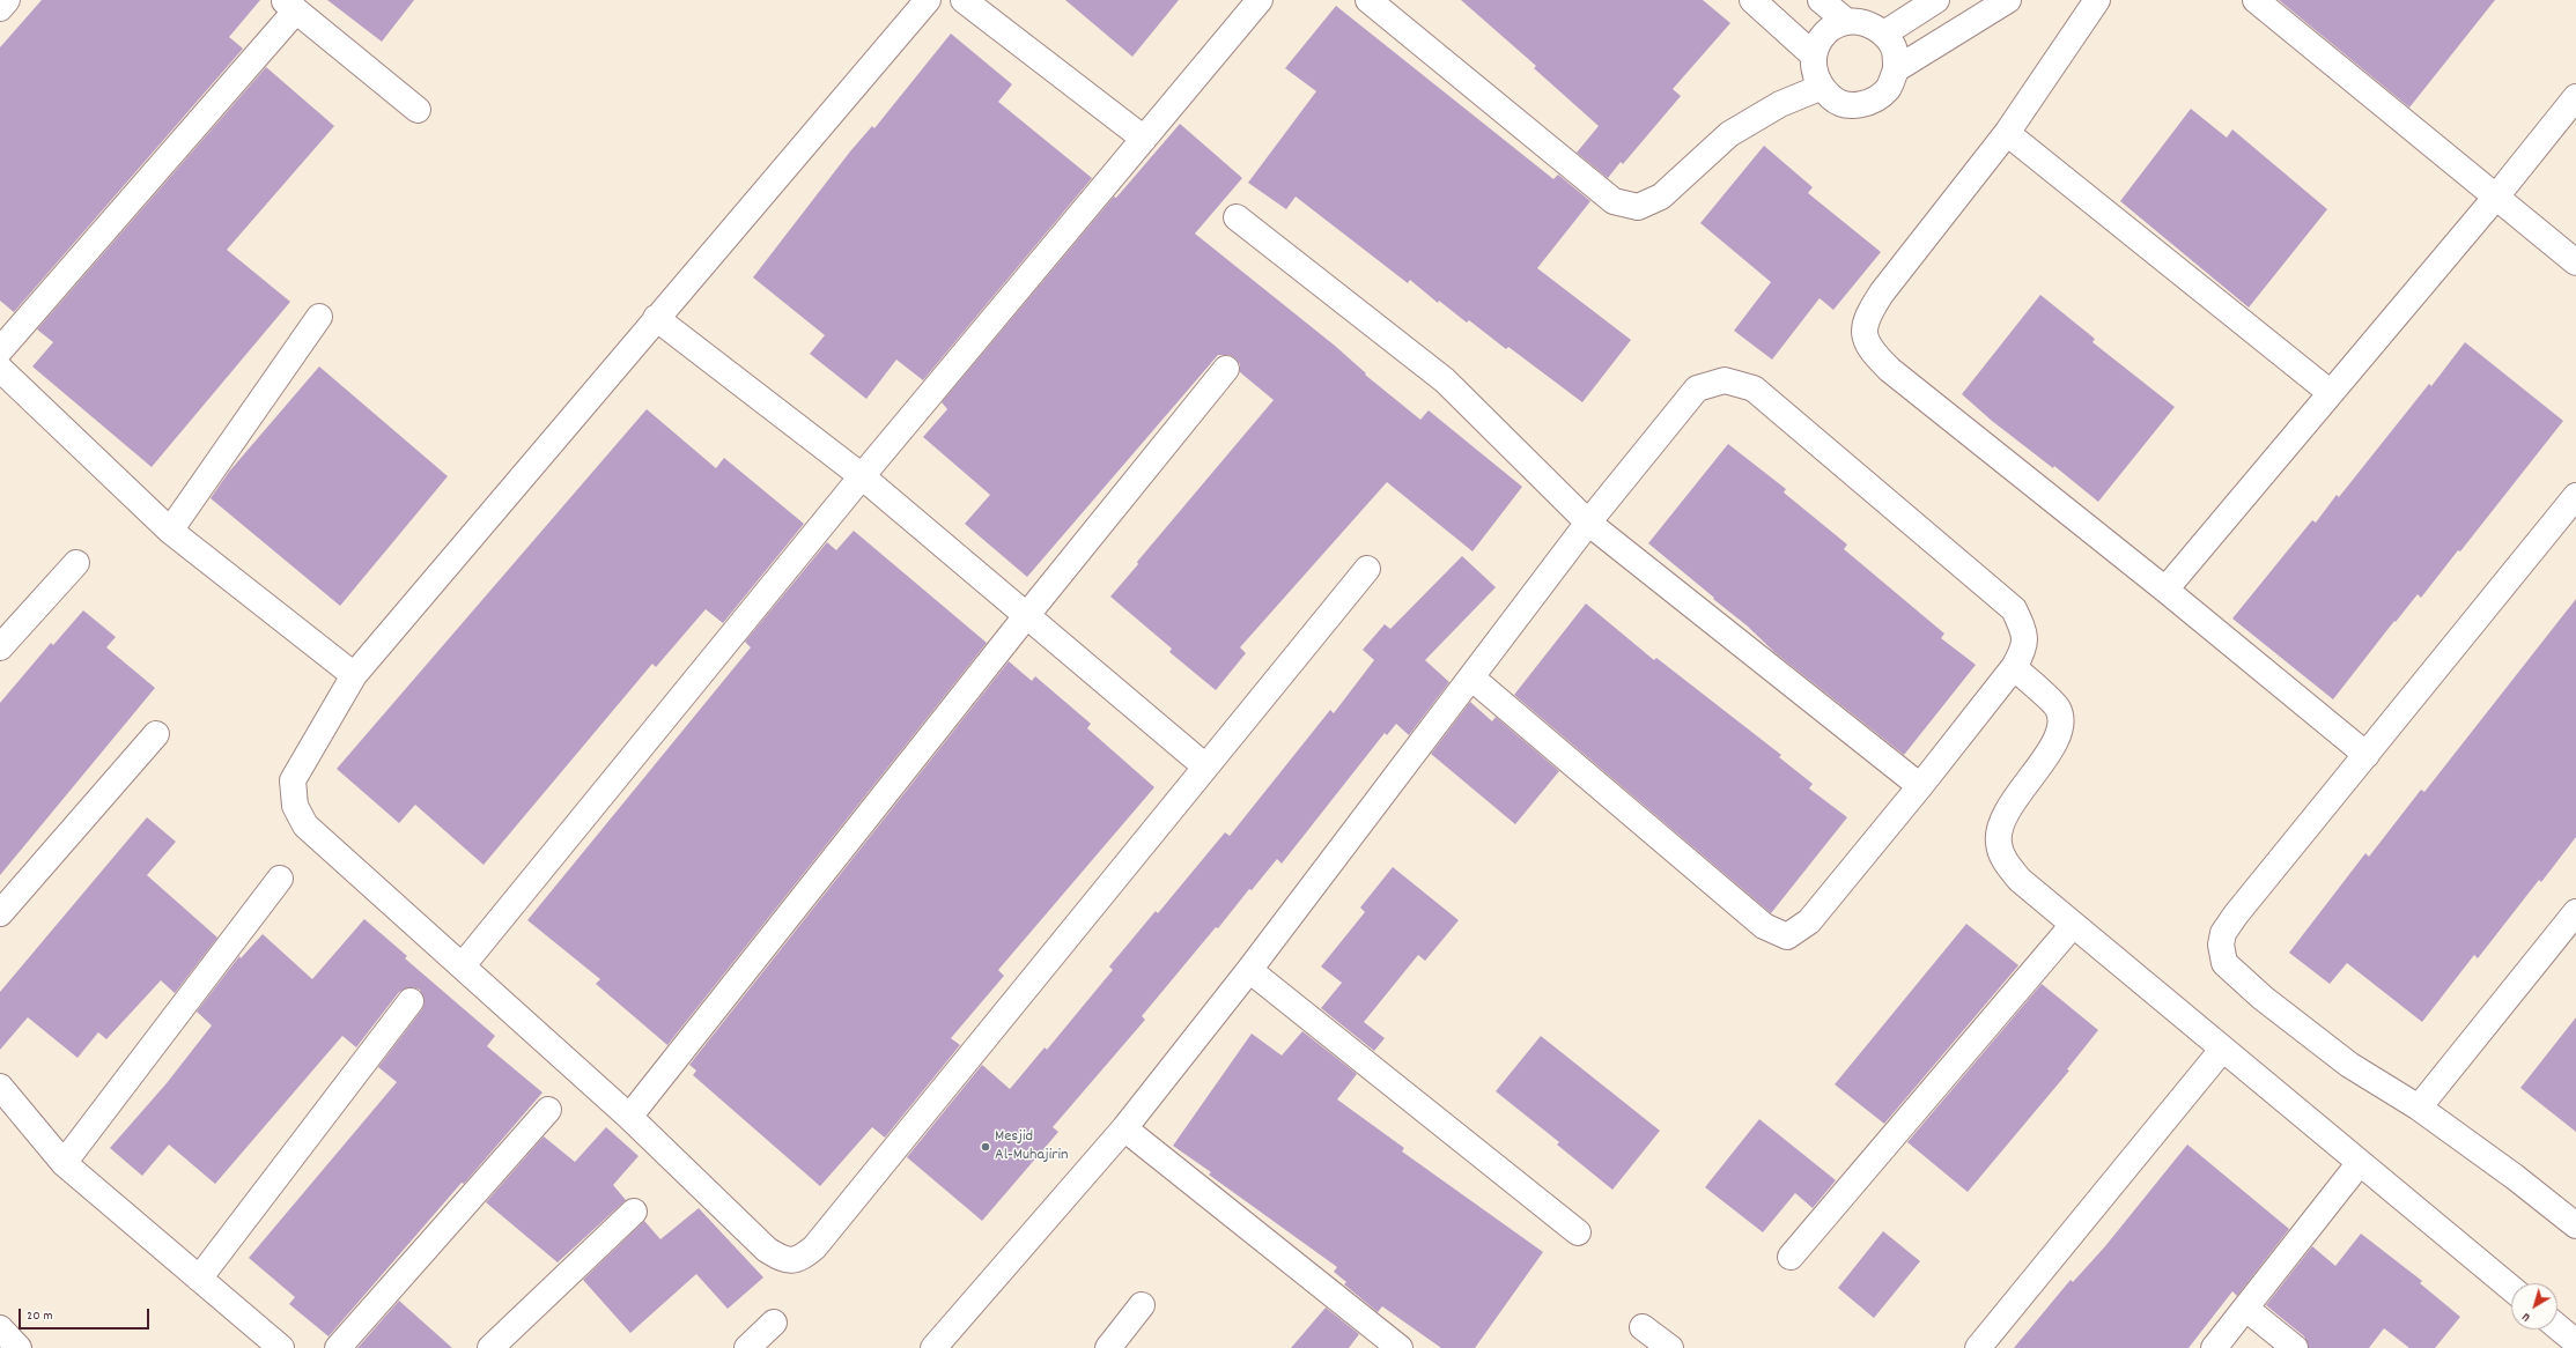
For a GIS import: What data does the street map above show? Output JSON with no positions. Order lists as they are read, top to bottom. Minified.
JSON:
{"places":["Mesjid Al-Muhajirin"],"scale_bar":"20 m","north":"bottom left"}
